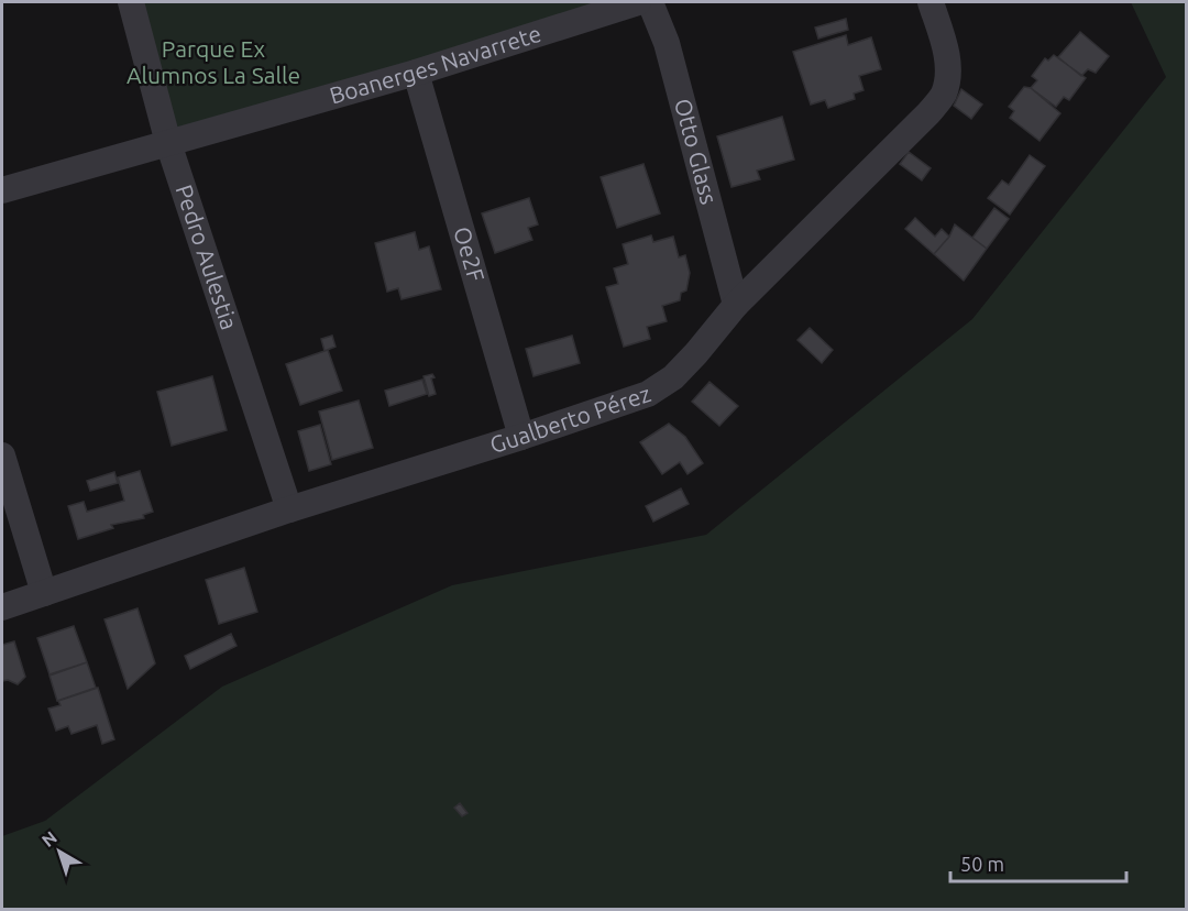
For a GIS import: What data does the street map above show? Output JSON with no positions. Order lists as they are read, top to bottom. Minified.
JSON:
{"streets":{"street":["Boanerges Navarrete","Otto Glass","Oe2F","Pedro Aulestia","Gualberto Pérez"]},"crossings":[["Boanerges Navarrete","Oe2F"],["Boanerges Navarrete","Pedro Aulestia"],["Otto Glass","Gualberto Pérez"],["Oe2F","Gualberto Pérez"],["Pedro Aulestia","Gualberto Pérez"]],"parks":["Parque Ex Alumnos La Salle"],"scale_bar":"50 m","north":"top left"}
